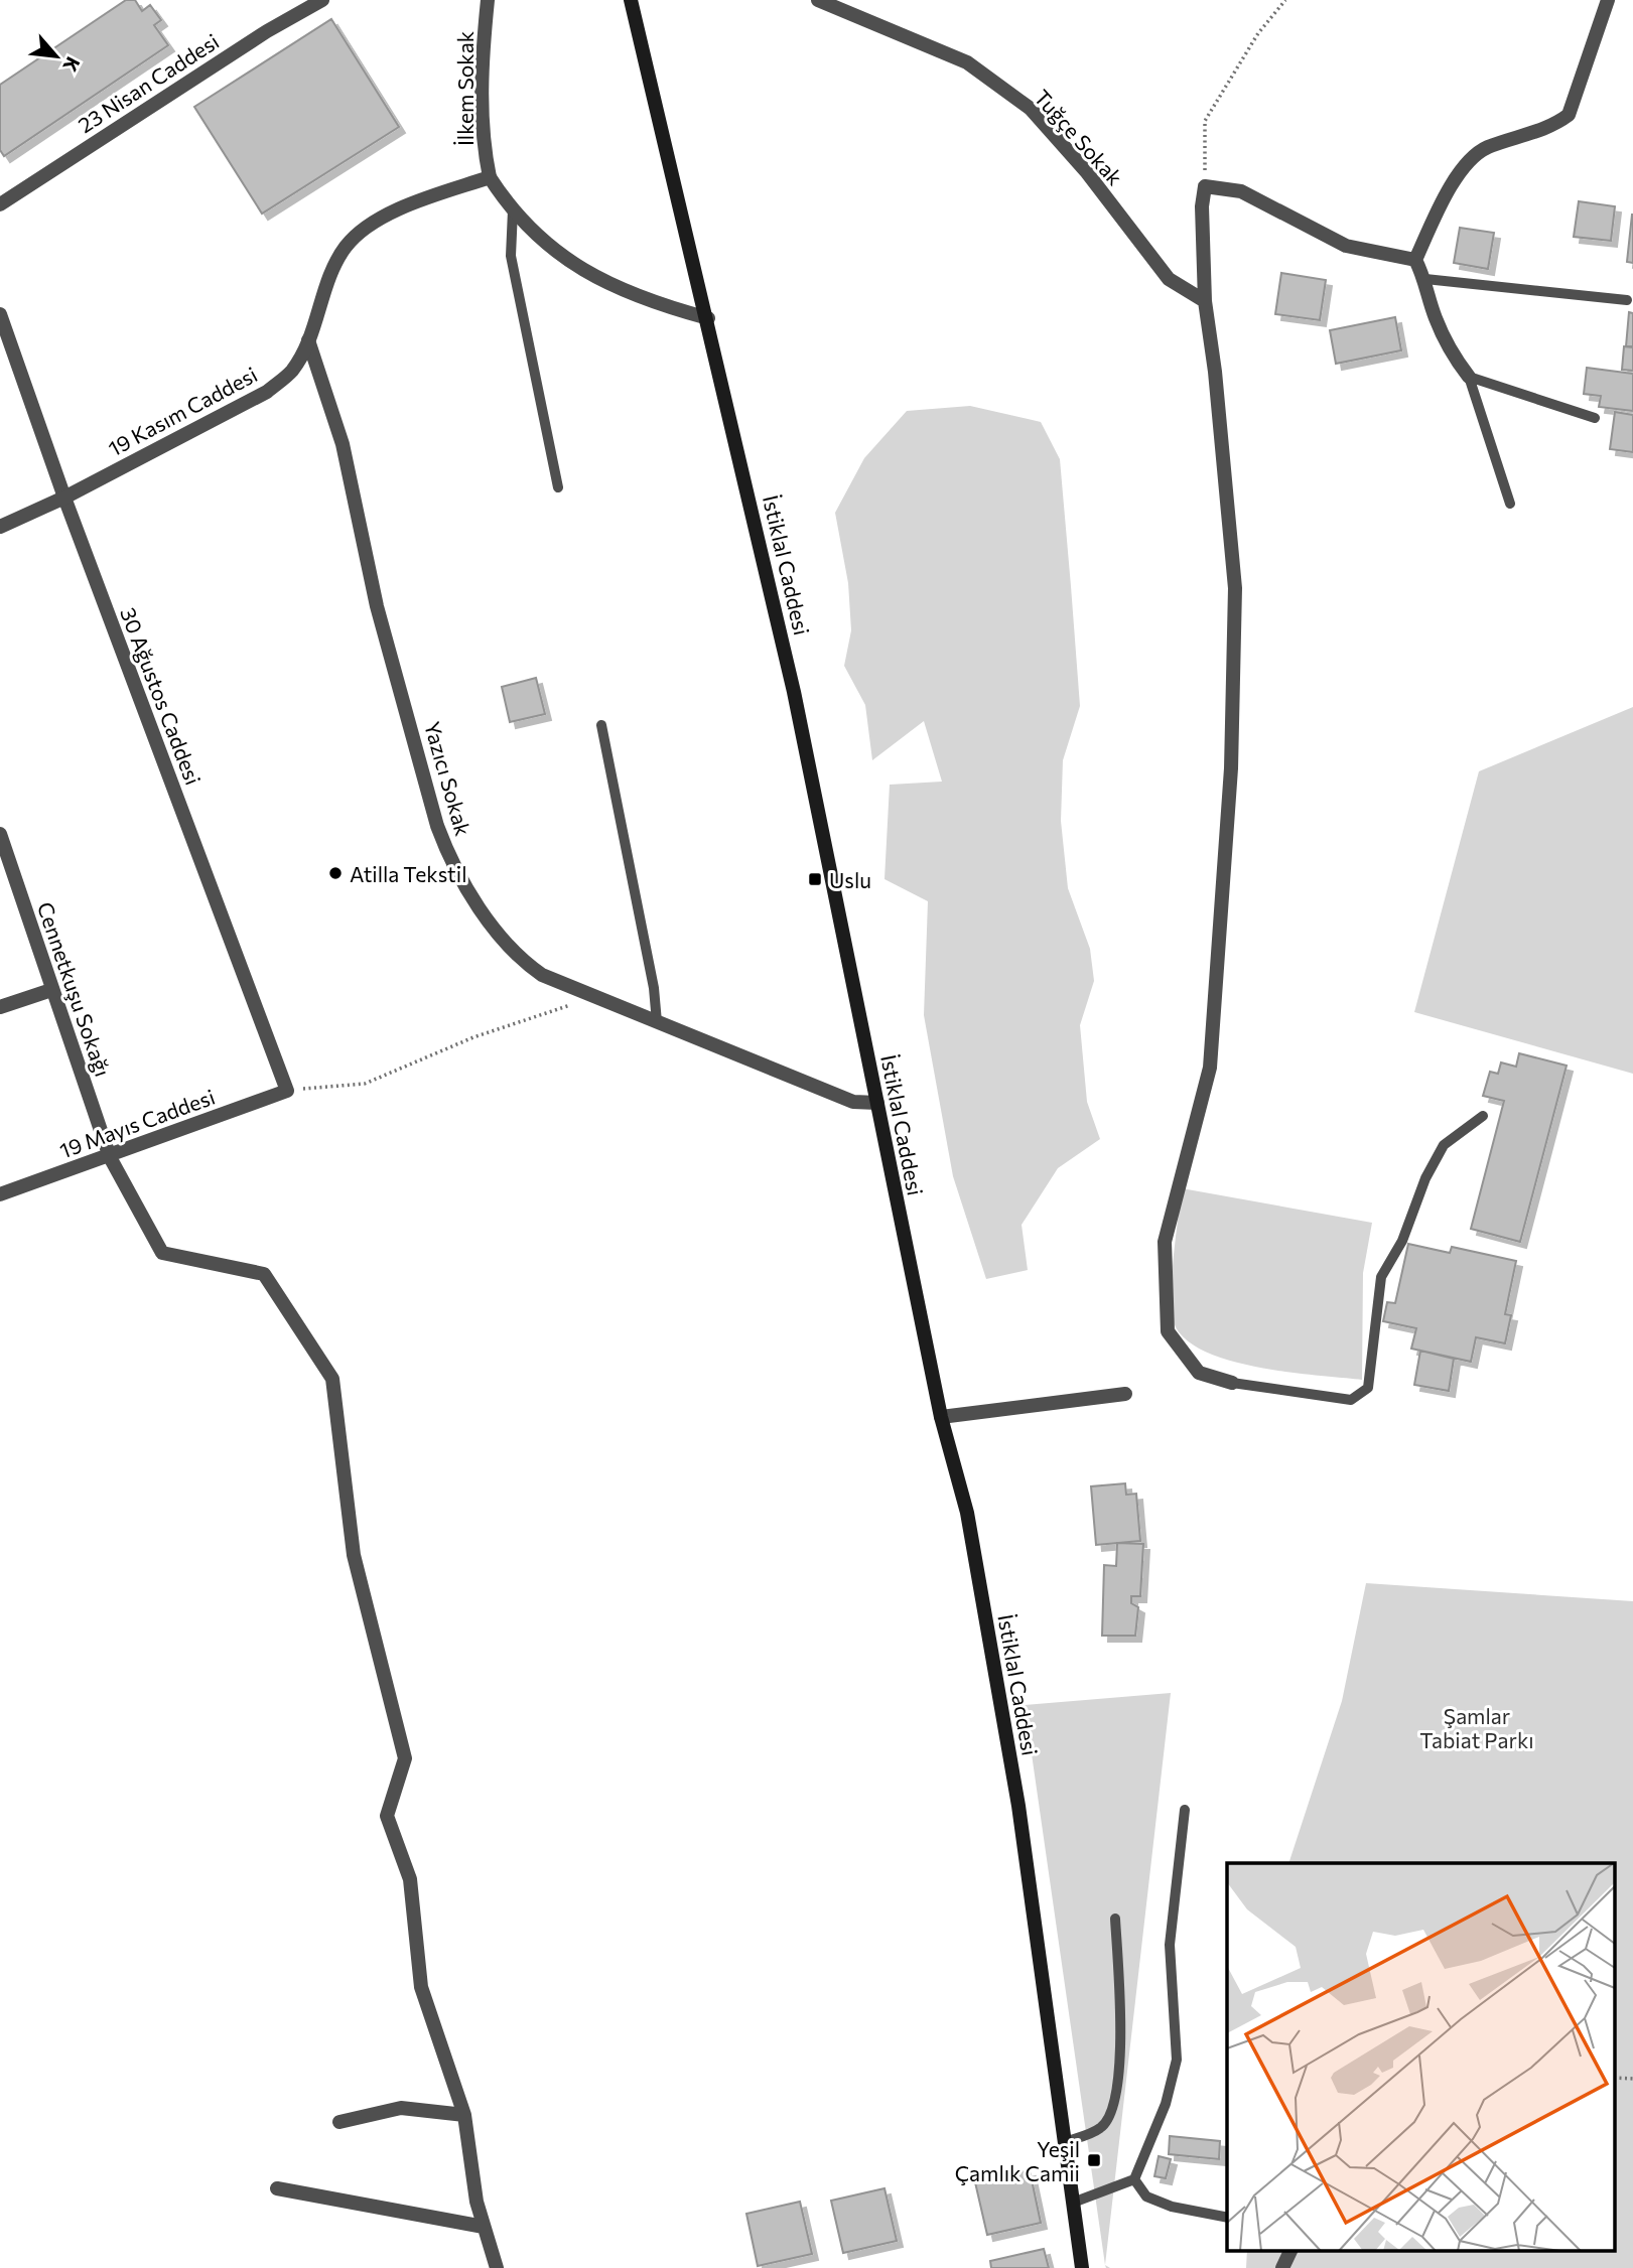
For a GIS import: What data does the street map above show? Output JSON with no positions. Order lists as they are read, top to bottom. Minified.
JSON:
{"streets":{"main road":["İstiklal Caddesi"],"street":["23 Nisan Caddesi","İlkem Sokak","Tuğçe Sokak","19 Kasım Caddesi","30 Ağustos Caddesi","Yazıcı Sokak","Cennetkuşu Sokağı","19 Mayıs Caddesi"]},"crossings":[["İlkem Sokak","19 Kasım Caddesi"],["19 Kasım Caddesi","30 Ağustos Caddesi"],["19 Kasım Caddesi","Yazıcı Sokak"],["İstiklal Caddesi","Yazıcı Sokak"],["30 Ağustos Caddesi","19 Mayıs Caddesi"],["Cennetkuşu Sokağı","19 Mayıs Caddesi"]],"parks":["Şamlar Tabiat Parkı"],"places":{"other":["Atilla Tekstil"],"transit":["Uslu","Yeşil Çamlık Camii"]},"north":"bottom right"}
